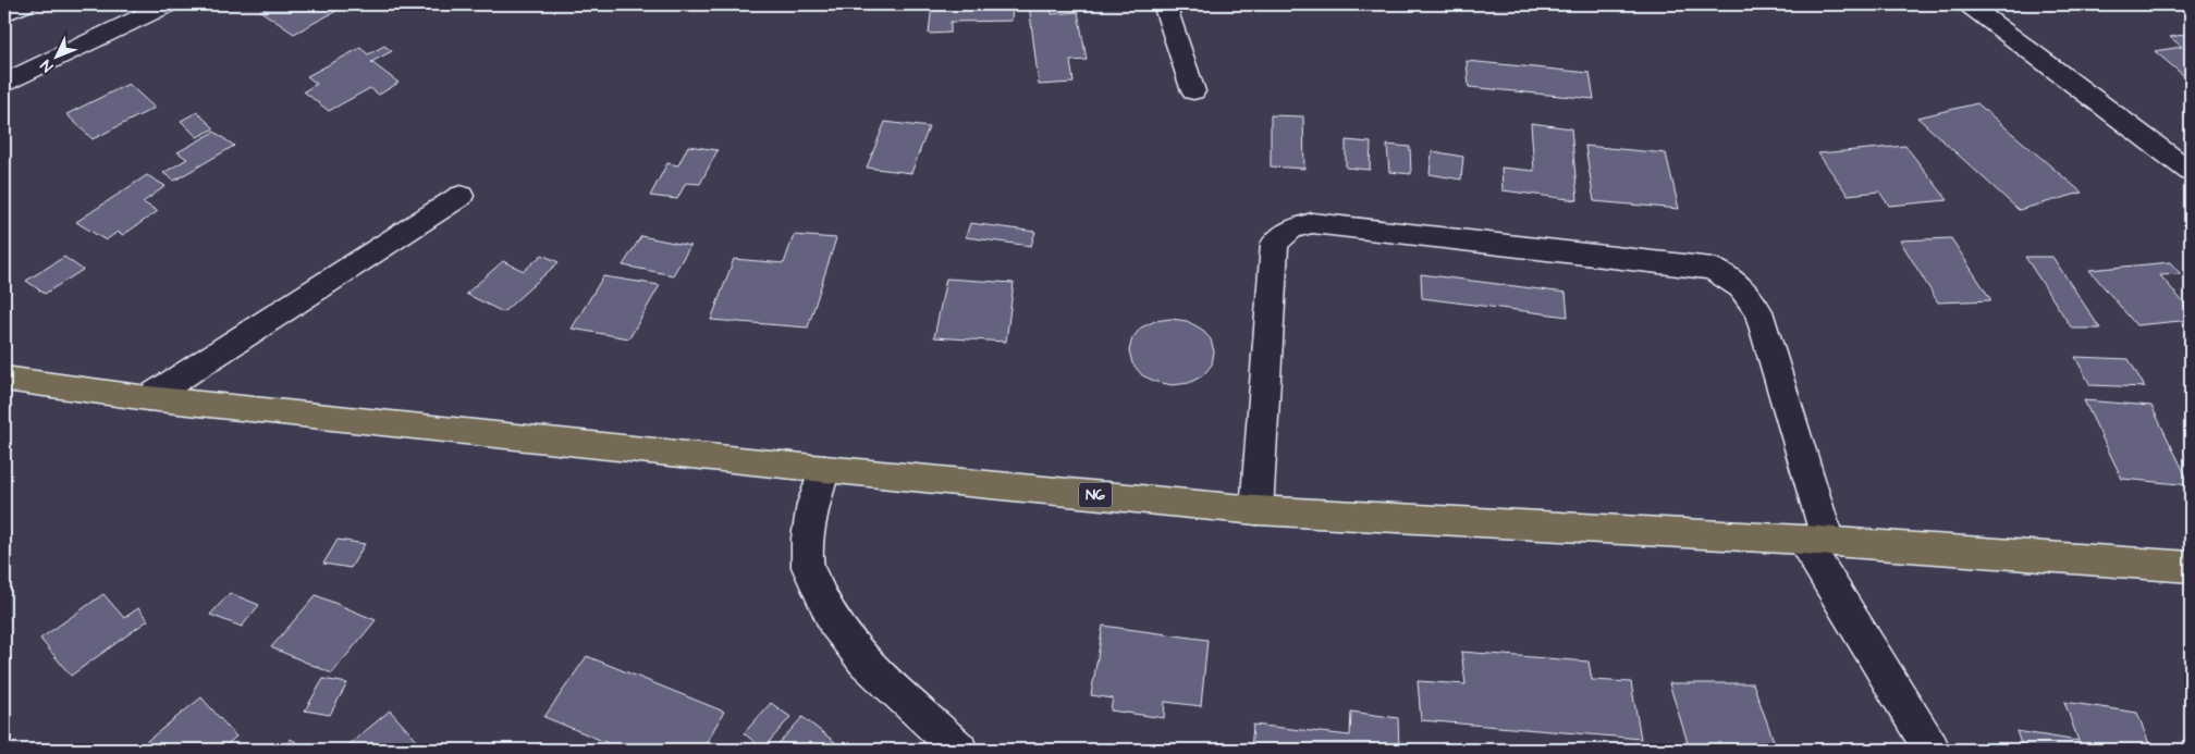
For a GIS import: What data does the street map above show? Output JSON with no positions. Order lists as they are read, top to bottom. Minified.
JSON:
{"streets":{"highway":["N6"]},"north":"bottom left"}
